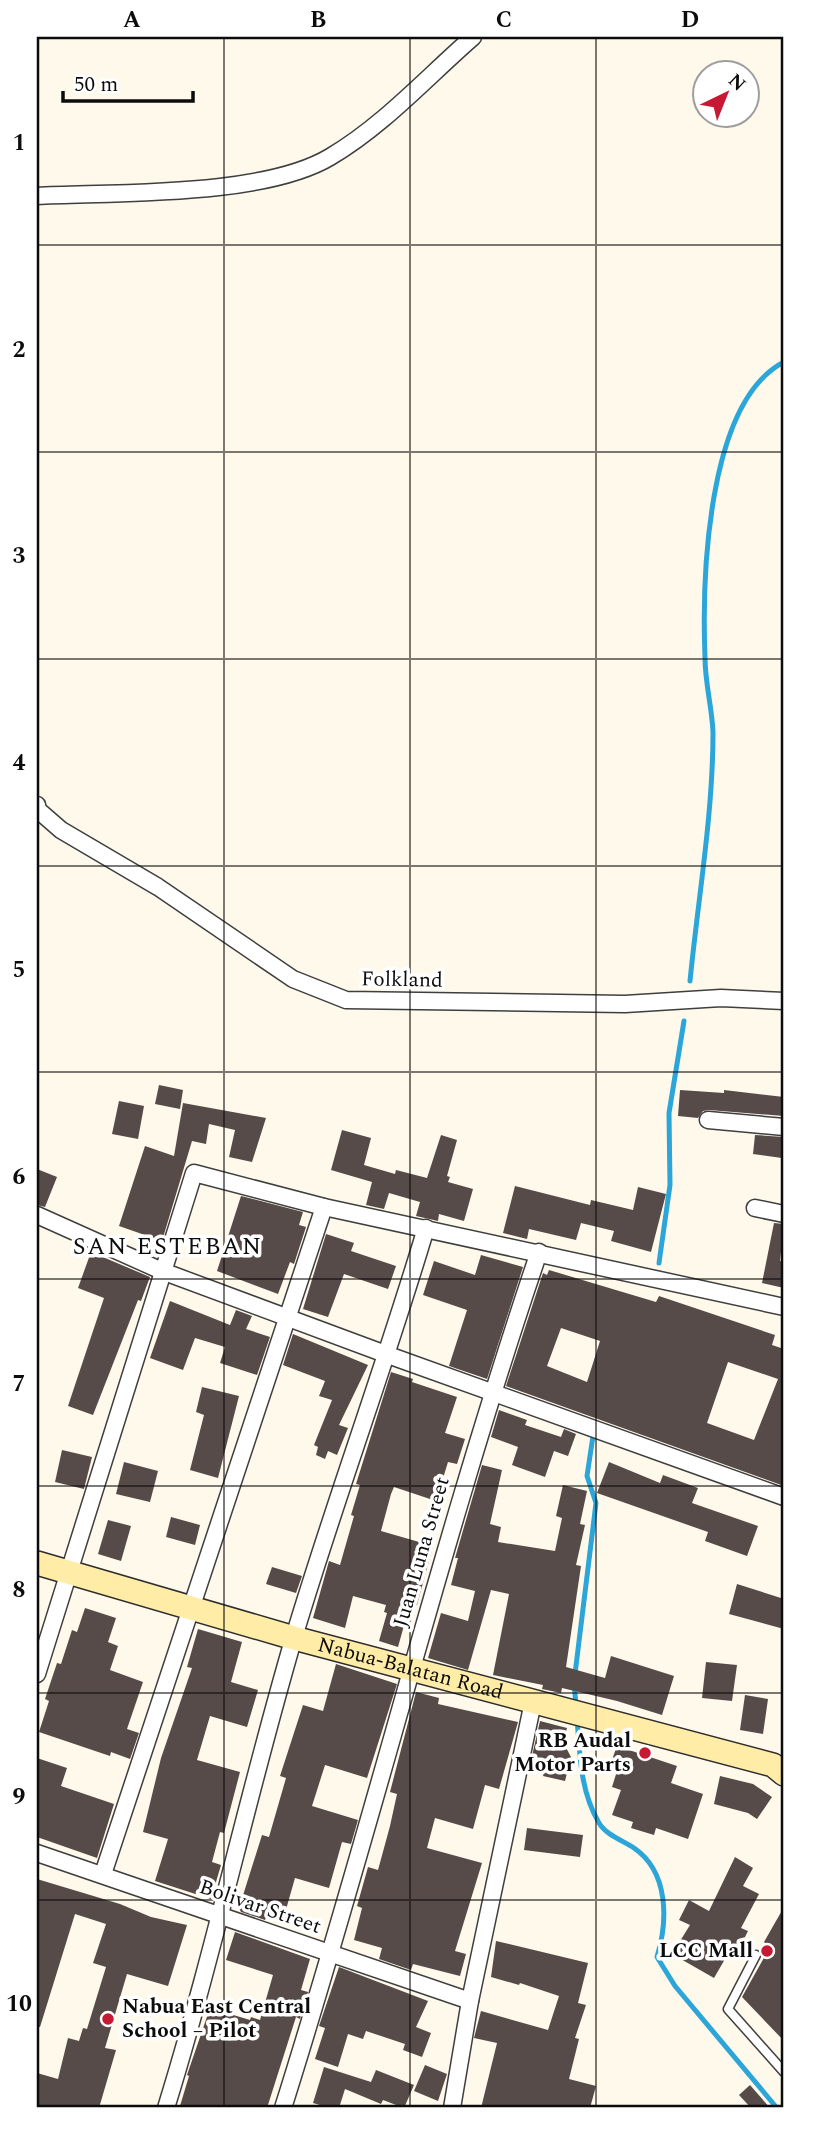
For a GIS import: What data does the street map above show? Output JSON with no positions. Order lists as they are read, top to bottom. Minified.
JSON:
{"streets":{"main road":["Nabua-Balatan Road"],"street":["Folkland","Juan Luna Street","Bolivar Street"]},"crossings":[["Juan Luna Street","Nabua-Balatan Road"],["Juan Luna Street","Bolivar Street"]],"districts":["SAN ESTEBAN"],"places":["RB Audal Motor Parts","LCC Mall","Nabua East Central School – Pilot"],"scale_bar":"50 m","north":"top right","grid":{"columns":["A","B","C","D"],"rows":["1","2","3","4","5","6","7","8","9","10"]}}
